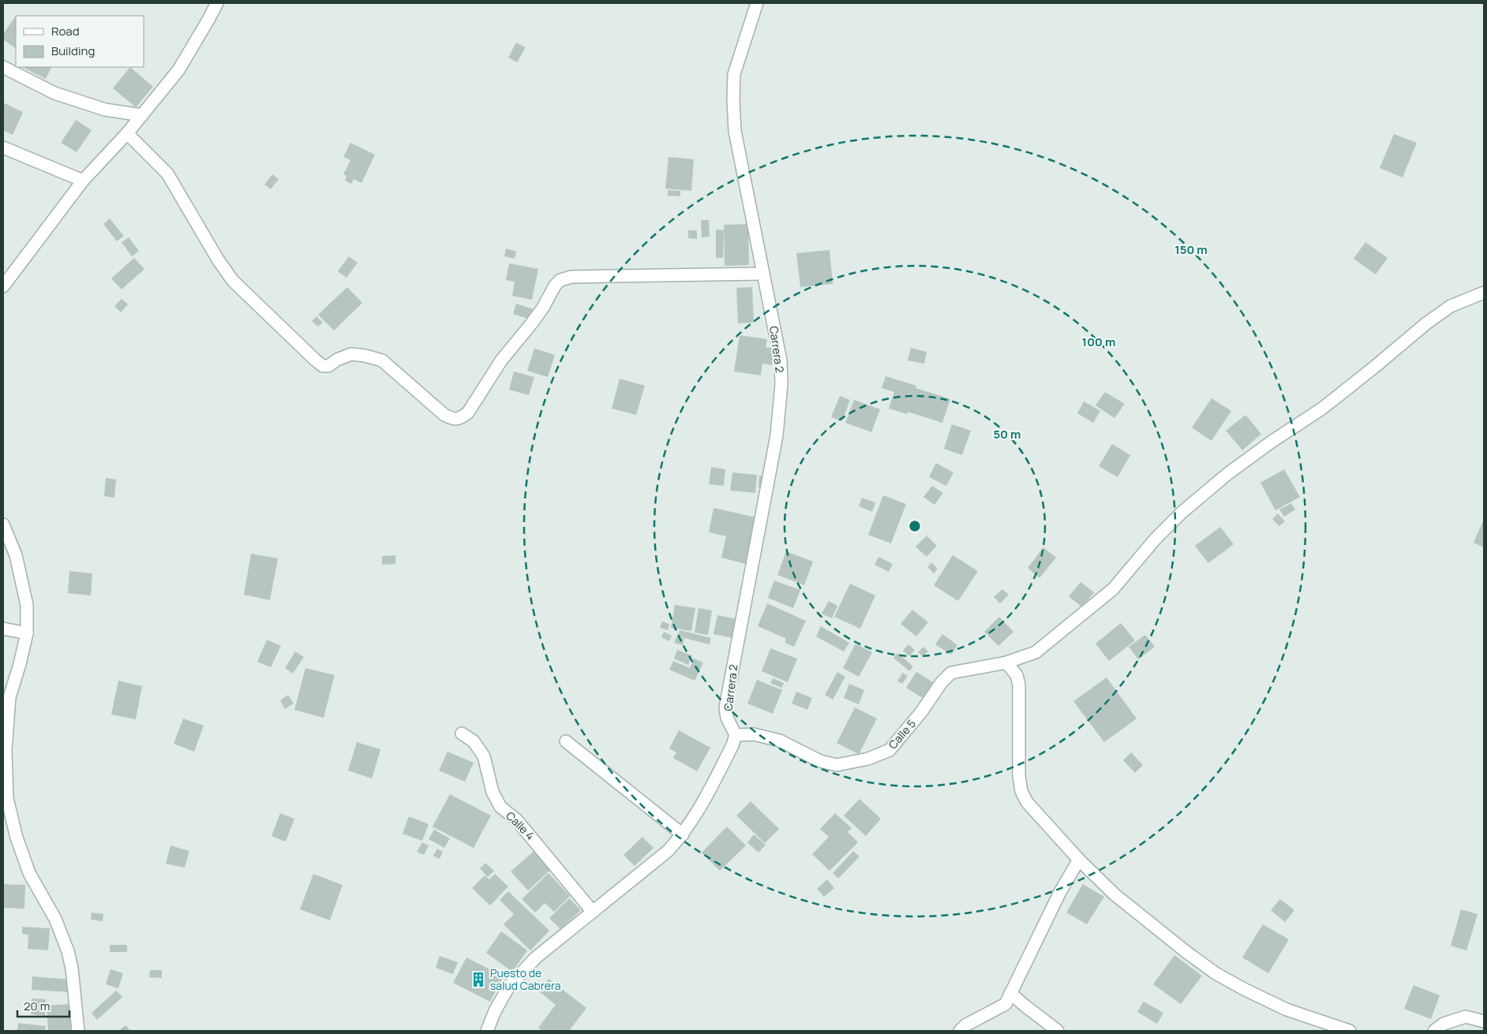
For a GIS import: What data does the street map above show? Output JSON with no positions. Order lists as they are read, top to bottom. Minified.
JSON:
{"streets":{"street":["Carrera 2","Calle 5","Calle 4"]},"crossings":[["Carrera 2","Calle 5"]],"places":{"building":["Puesto de salud Cabrera"]},"legend":["Road","Building"],"scale_bar":"20 m","rings":["150 m","100 m","50 m"]}
